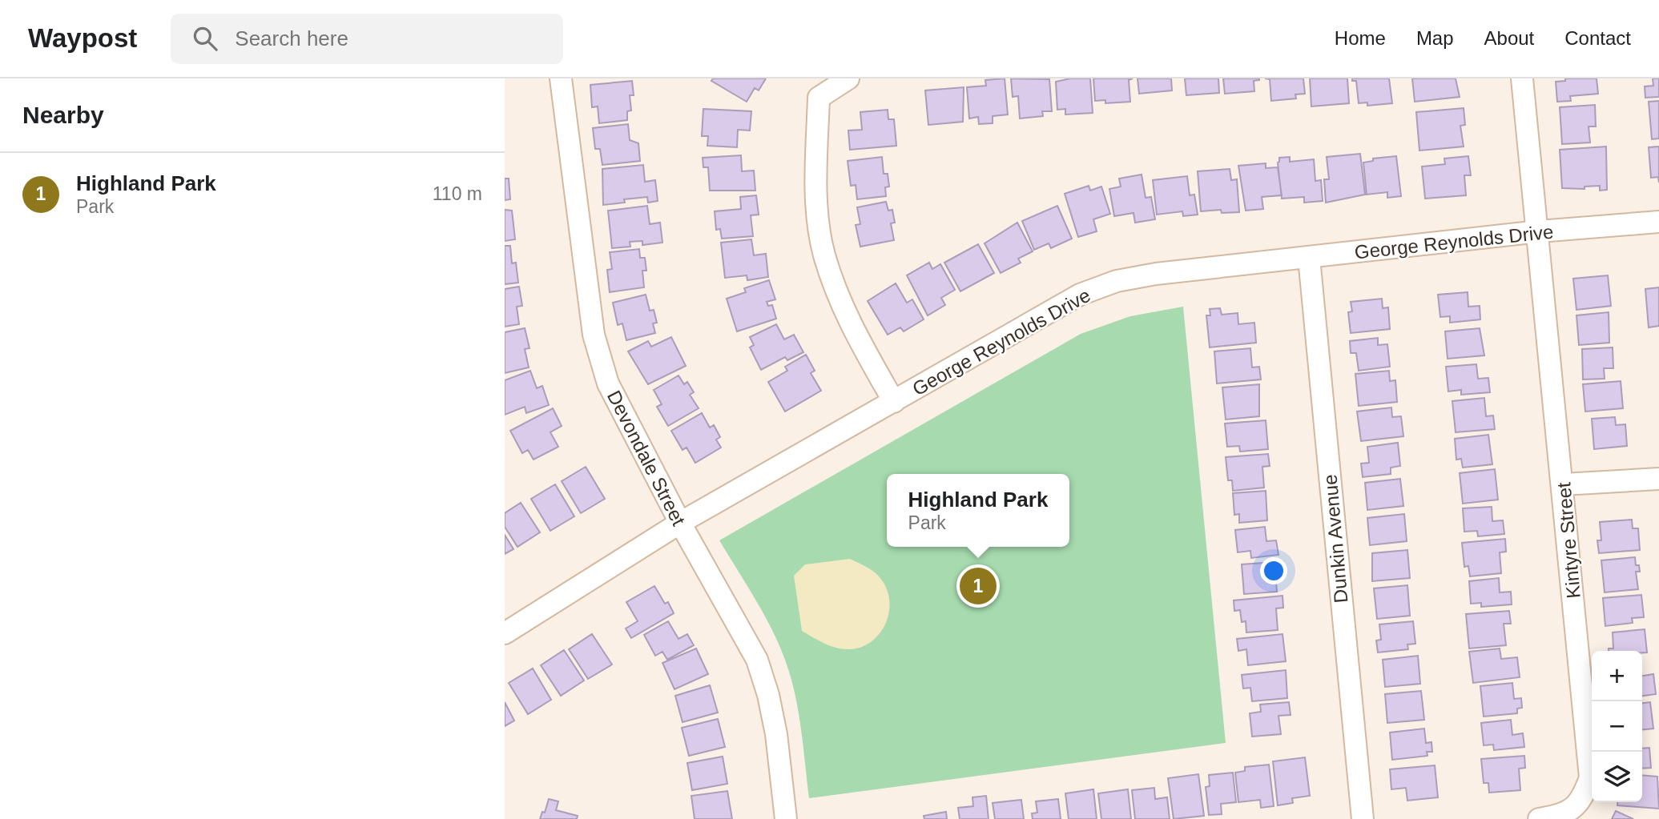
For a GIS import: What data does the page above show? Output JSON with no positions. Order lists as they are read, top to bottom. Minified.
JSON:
{"streets":{"street":["George Reynolds Drive","Devondale Street","Dunkin Avenue","Kintyre Street"]},"crossings":[["George Reynolds Drive","Devondale Street"],["George Reynolds Drive","Dunkin Avenue"],["George Reynolds Drive","Kintyre Street"]],"page":{"header":"Waypost","search":"Search here","nav":["Home","Map","About","Contact"],"heading":"Nearby","list":[{"mark":"1","name":"Highland Park","note":"Park","value":"110 m"}],"popup":["Highland Park","Park"],"pins":"1","map_buttons":["+","−"]}}
